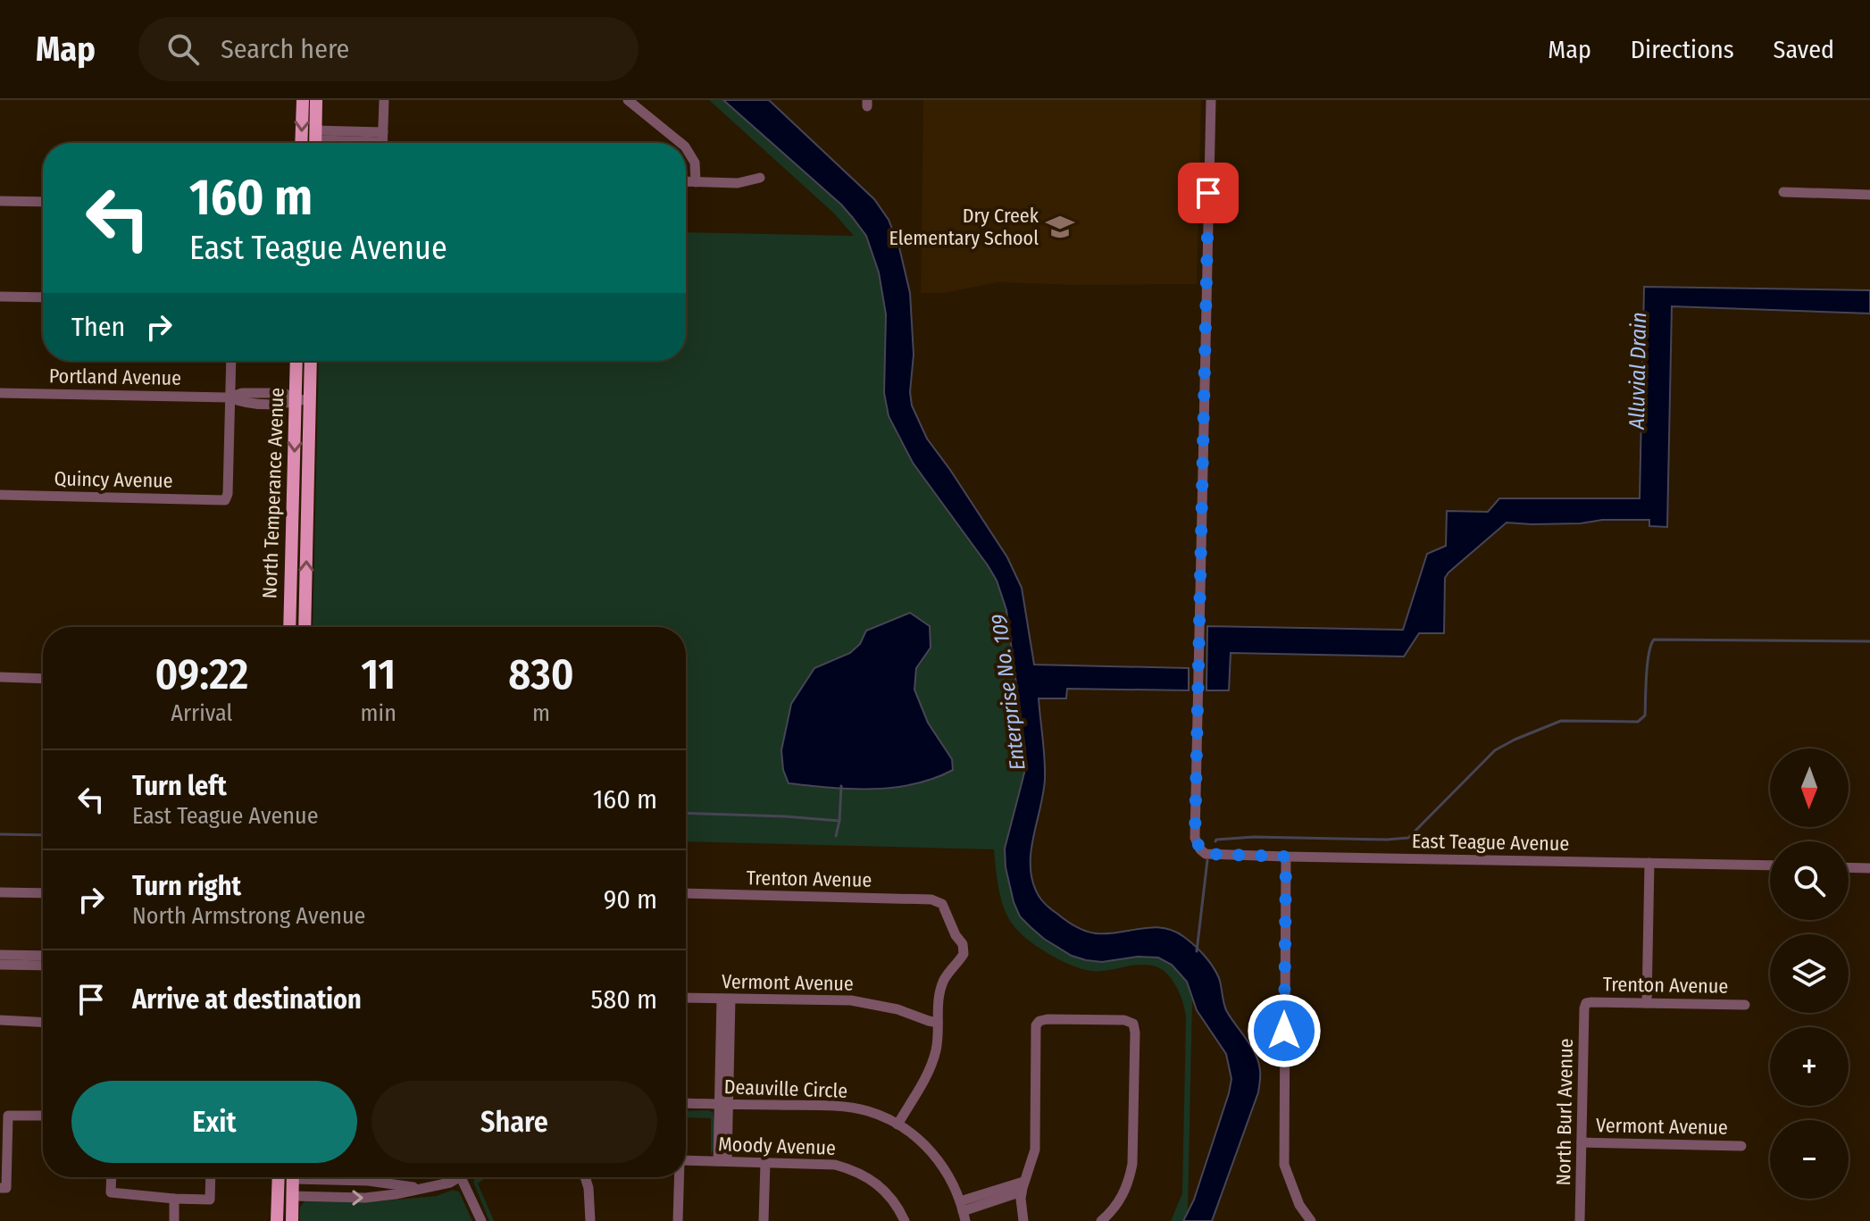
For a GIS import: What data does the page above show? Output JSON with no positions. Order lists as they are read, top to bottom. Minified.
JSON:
{"streets":{"main road":["North Temperance Avenue"],"street":["Portland Avenue","Quincy Avenue","East Teague Avenue","Trenton Avenue","Vermont Avenue","Deauville Circle","North Burl Avenue","Moody Avenue"]},"crossings":[["Portland Avenue","Quincy Avenue"],["Portland Avenue","North Temperance Avenue"],["Trenton Avenue","Vermont Avenue"],["Trenton Avenue","North Burl Avenue"],["Vermont Avenue","North Burl Avenue"]],"water":["Alluvial Drain","Enterprise No. 109"],"places":{"school or university":["Dry Creek Elementary School"]},"north":"bottom","page":{"header":"Map","search":"Search here","nav":["Map","Directions","Saved"],"turn":["160 m","East Teague Avenue"],"then":"Then","eta":["09:22","Arrival","11","min","830","m"],"map_buttons":["+","−"],"list":[{"name":"Turn left","note":"East Teague Avenue","value":"160 m"},{"name":"Turn right","note":"North Armstrong Avenue","value":"90 m"},{"name":"Arrive at destination","value":"580 m"}],"buttons":["Exit","Share"]}}
